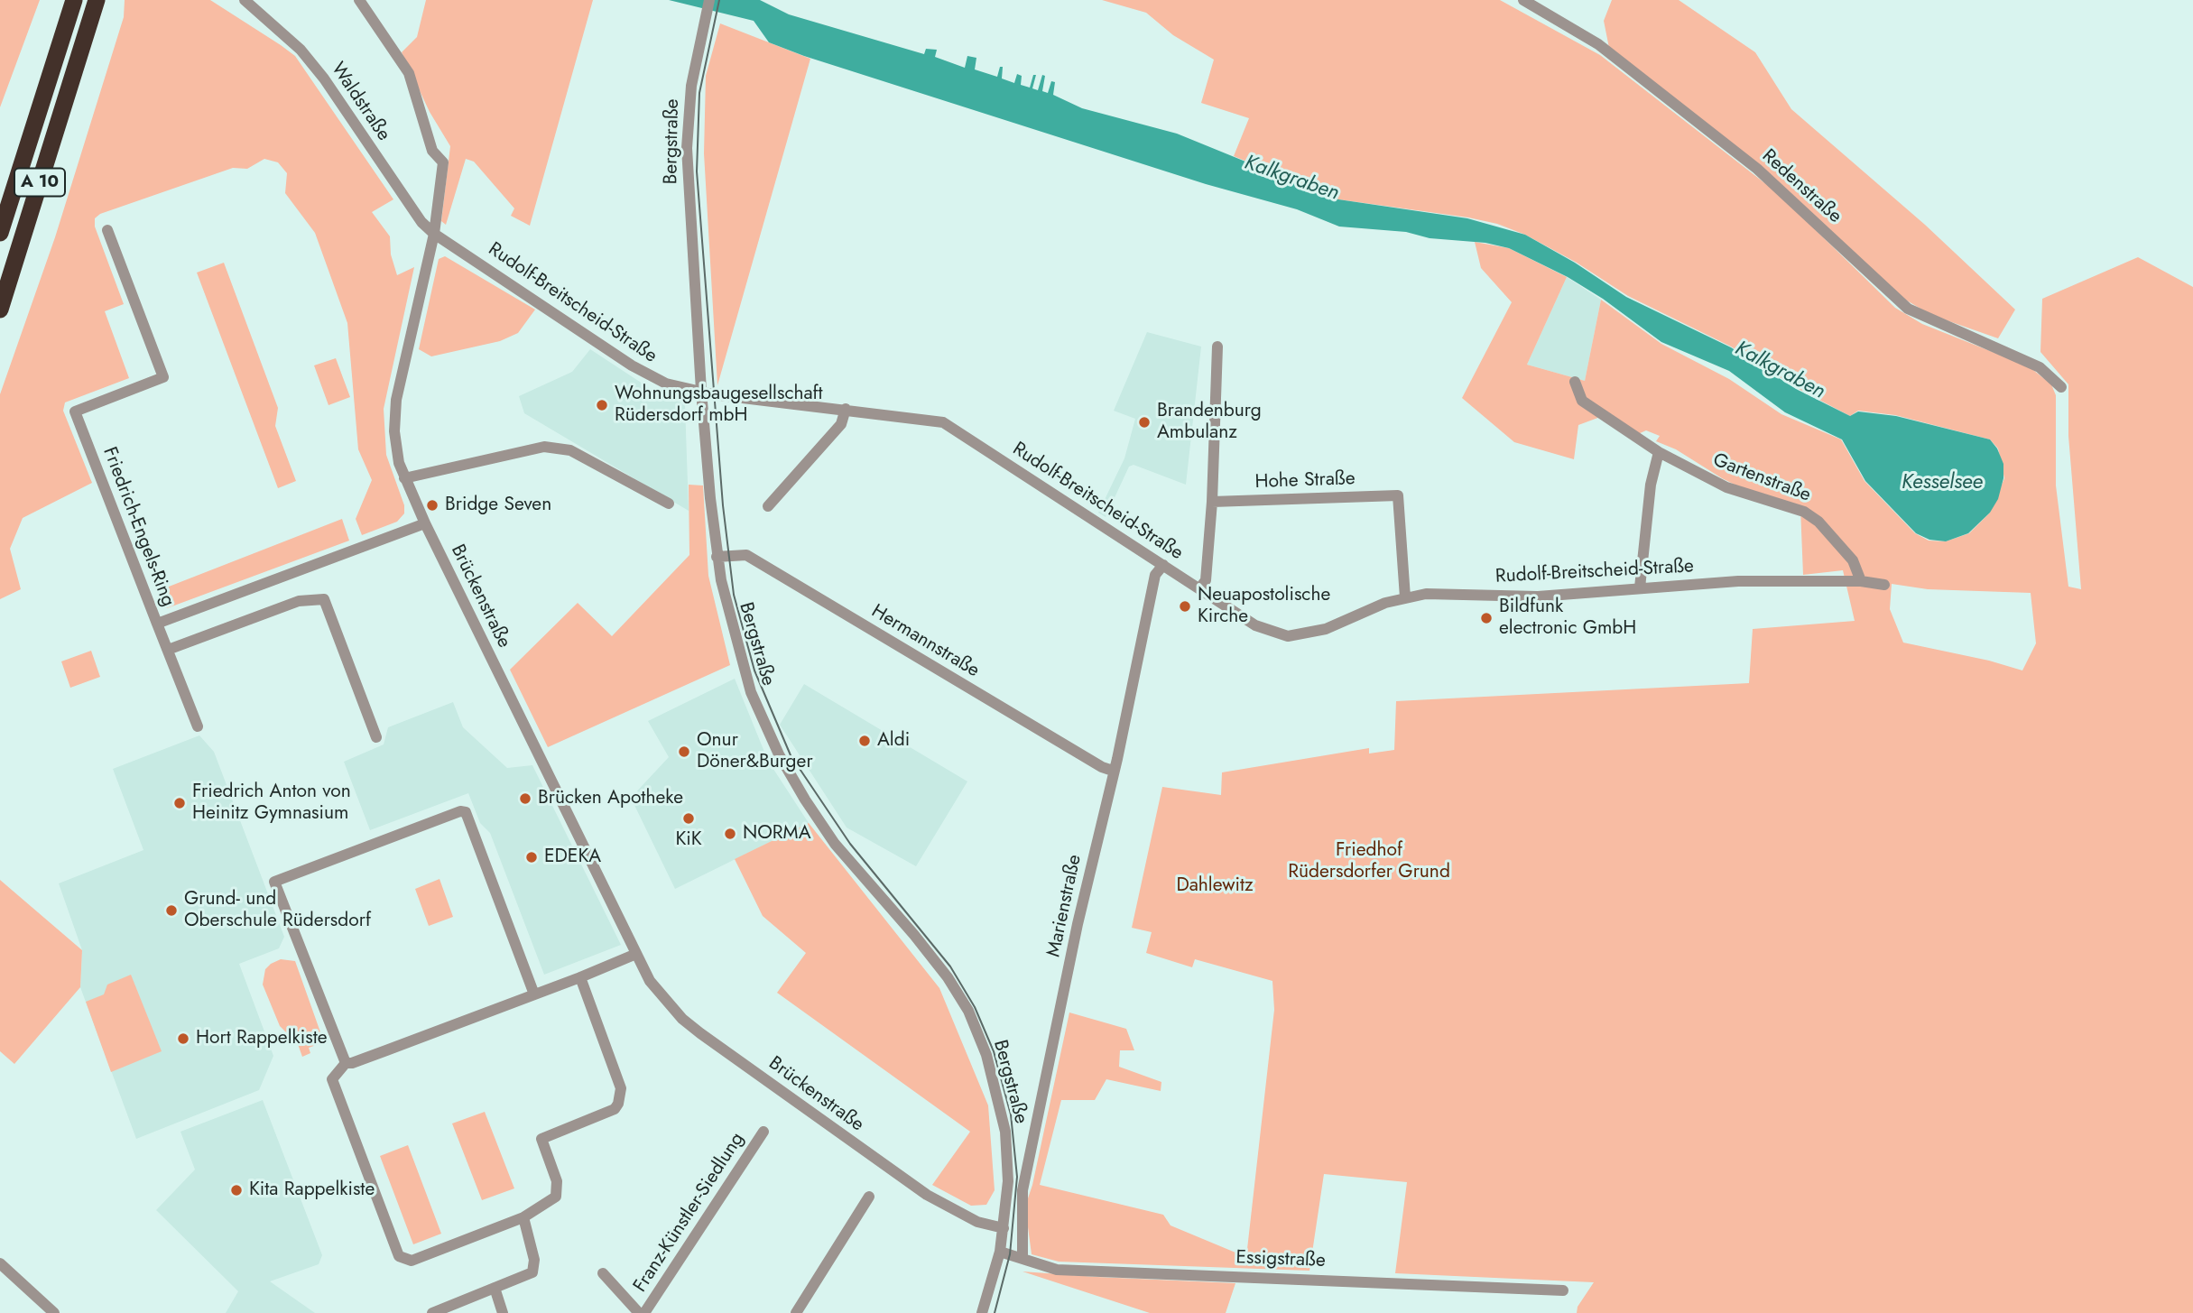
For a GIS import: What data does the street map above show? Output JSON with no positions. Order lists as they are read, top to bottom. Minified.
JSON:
{"streets":{"highway":["A 10"],"street":["Waldstraße","Bergstraße","Redenstraße","Rudolf-Breitscheid-Straße","Gartenstraße","Hohe Straße","Friedrich-Engels-Ring","Brückenstraße","Hermannstraße","Marienstraße","Franz-Künstler-Siedlung","Essigstraße"]},"crossings":[["Waldstraße","Rudolf-Breitscheid-Straße"],["Waldstraße","Brückenstraße"],["Bergstraße","Rudolf-Breitscheid-Straße"],["Bergstraße","Brückenstraße"],["Bergstraße","Hermannstraße"],["Rudolf-Breitscheid-Straße","Gartenstraße"],["Rudolf-Breitscheid-Straße","Hohe Straße"],["Rudolf-Breitscheid-Straße","Brückenstraße"],["Rudolf-Breitscheid-Straße","Marienstraße"],["Friedrich-Engels-Ring","Brückenstraße"],["Hermannstraße","Marienstraße"],["Marienstraße","Essigstraße"]],"water":["Kalkgraben","Kesselsee"],"parks":["Friedhof Rüdersdorfer Grund","Dahlewitz"],"places":["Wohnungsbaugesellschaft Rüdersdorf mbH","Brandenburg Ambulanz","Bridge Seven","Neuapostolische Kirche","Bildfunk electronic GmbH","Aldi","Onur Döner&Burger","Brücken Apotheke","Friedrich Anton von Heinitz Gymnasium","KiK","NORMA","EDEKA","Grund- und Oberschule Rüdersdorf","Hort Rappelkiste","Kita Rappelkiste"]}
